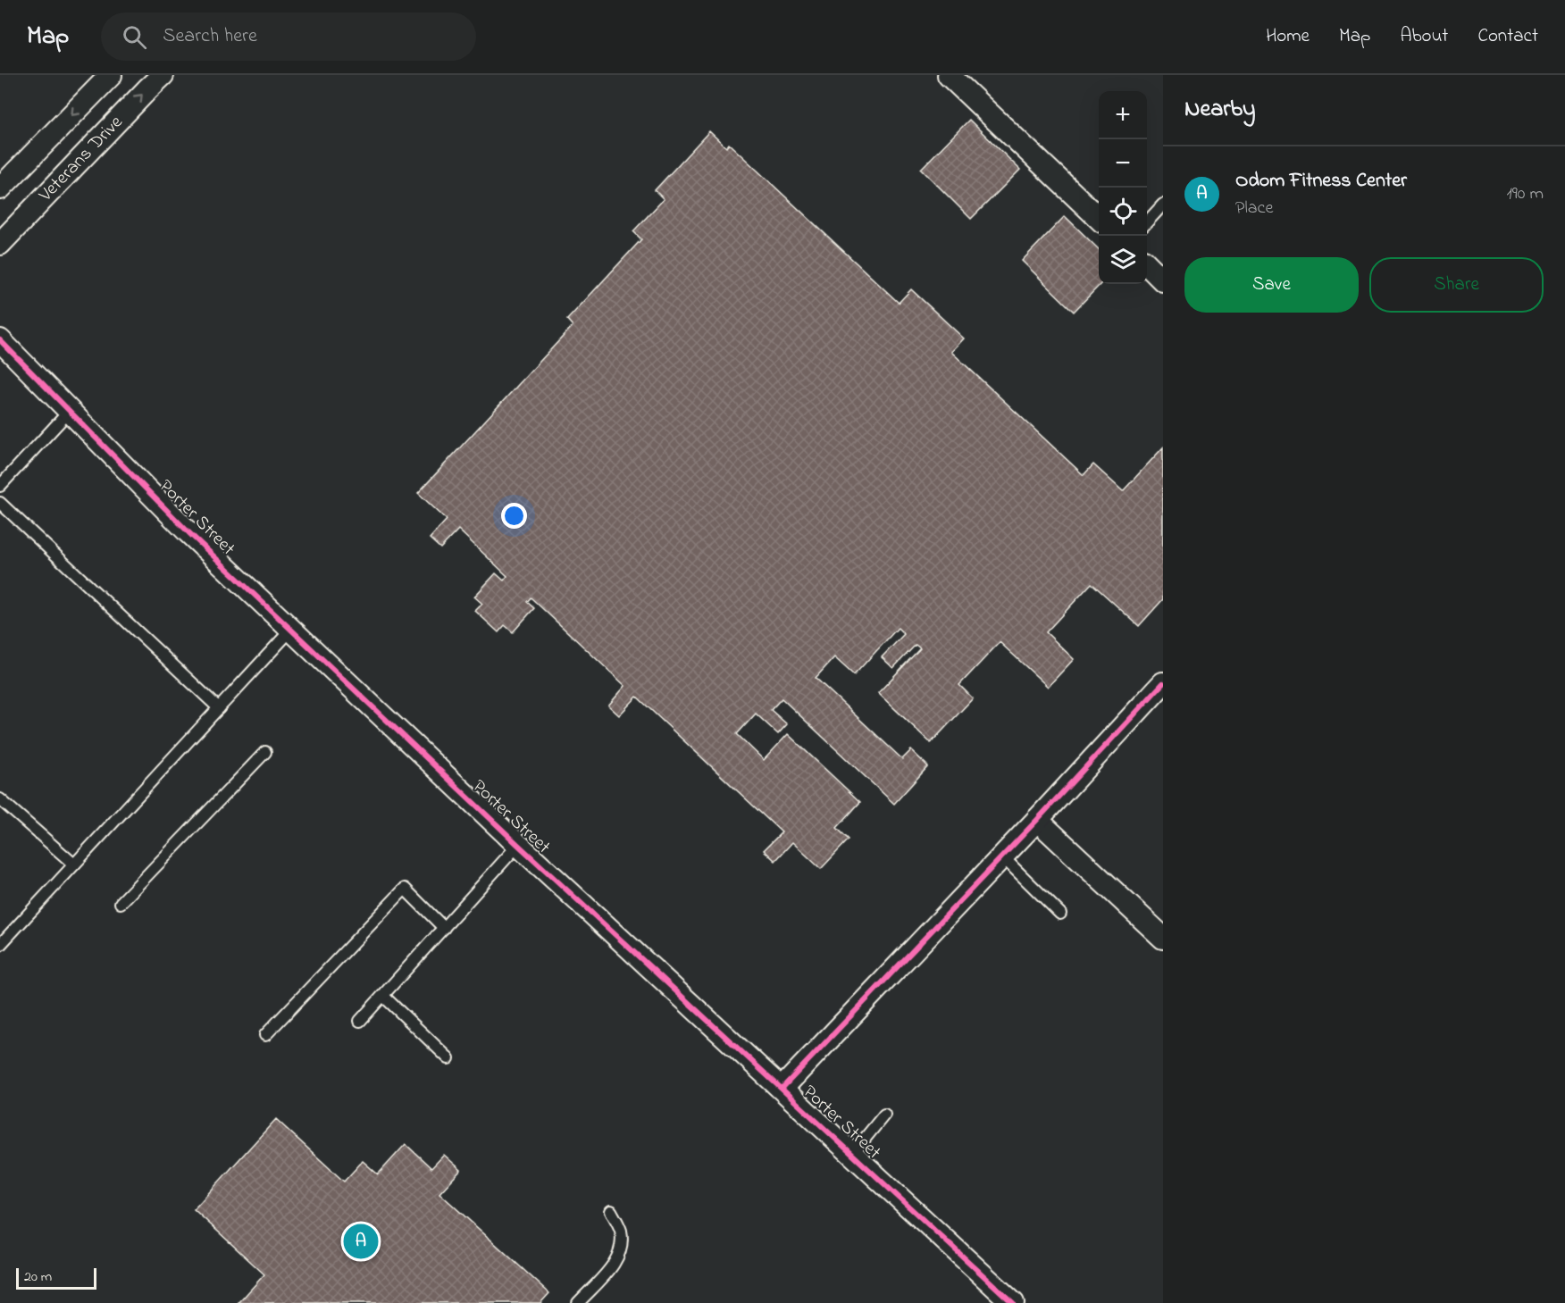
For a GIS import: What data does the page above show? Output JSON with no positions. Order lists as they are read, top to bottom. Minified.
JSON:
{"streets":{"street":["Veterans Drive","Porter Street"]},"scale_bar":"20 m","page":{"header":"Map","search":"Search here","nav":["Home","Map","About","Contact"],"heading":"Nearby","map_buttons":["+","−"],"list":[{"mark":"A","name":"Odom Fitness Center","note":"Place","value":"190 m"}],"buttons":["Save","Share"],"pins":"A","scale":"20 m"}}
